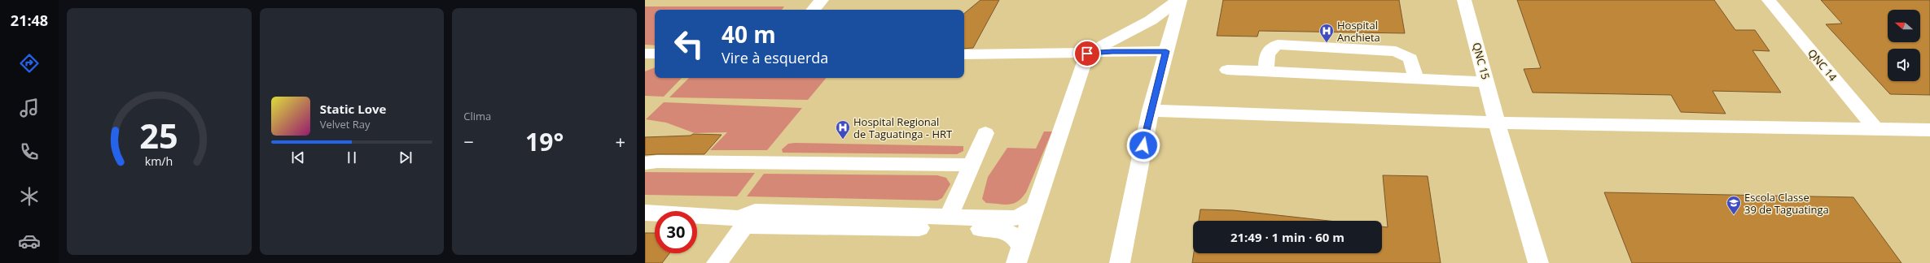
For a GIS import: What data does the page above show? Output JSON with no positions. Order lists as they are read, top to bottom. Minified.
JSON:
{"streets":{"street":["QNC 15","QNC 14"]},"places":{"hospital":["Hospital Anchieta","Hospital Regional de Taguatinga - HRT"],"school or university":["Escola Classe 39 de Taguatinga"]},"north":"left","page":{"tabs":"21:48","tile":"Clima","turn":["40 m","Vire à esquerda"],"song":["Static Love","Velvet Ray"],"heat":["−","19°","+"],"limit":"30","trip":"21:49 · 1 min · 60 m","gauge":["25","km/h"]}}
